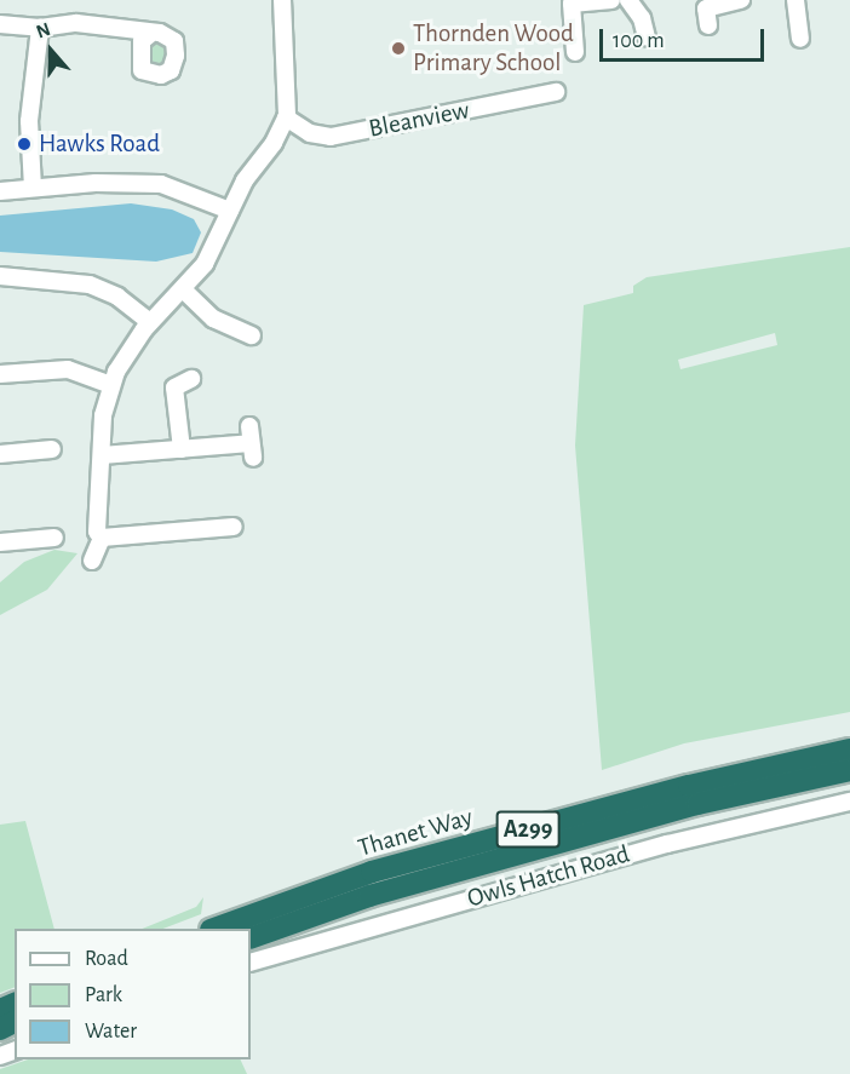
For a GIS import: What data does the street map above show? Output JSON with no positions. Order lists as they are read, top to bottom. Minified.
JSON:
{"streets":{"highway":["A299","Thanet Way"],"street":["Bleanview","Owls Hatch Road"]},"places":["Thornden Wood Primary School","Hawks Road"],"legend":["Road","Park","Water"],"scale_bar":"100 m","north":"top"}
